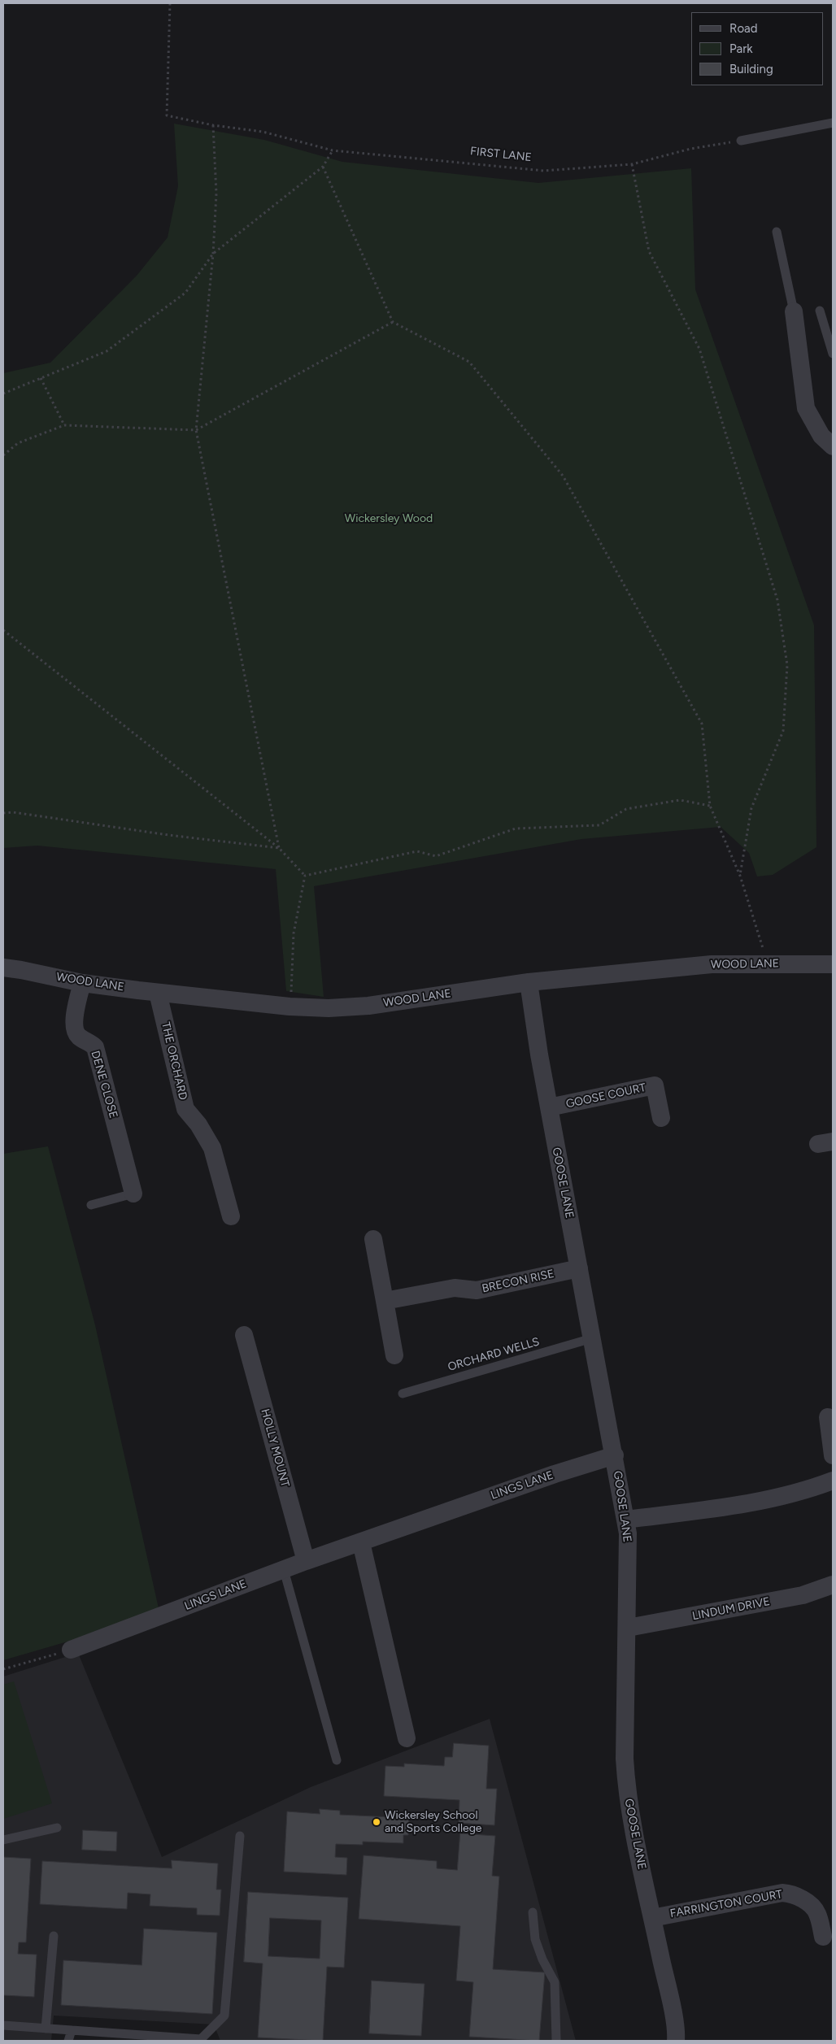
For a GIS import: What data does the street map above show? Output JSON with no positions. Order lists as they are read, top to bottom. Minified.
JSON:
{"streets":{"street":["WOOD LANE","THE ORCHARD","DENE CLOSE","GOOSE COURT","GOOSE LANE","BRECON RISE","HOLLY MOUNT","LINGS LANE","LINDUM DRIVE","FARRINGTON COURT"],"lane":["ORCHARD WELLS"],"path":["FIRST LANE"]},"crossings":[["WOOD LANE","THE ORCHARD"],["WOOD LANE","DENE CLOSE"],["WOOD LANE","GOOSE LANE"],["GOOSE COURT","GOOSE LANE"],["GOOSE LANE","BRECON RISE"],["GOOSE LANE","ORCHARD WELLS"],["GOOSE LANE","LINGS LANE"],["GOOSE LANE","LINDUM DRIVE"],["GOOSE LANE","FARRINGTON COURT"],["HOLLY MOUNT","LINGS LANE"]],"parks":["Wickersley Wood"],"places":["Wickersley School and Sports College"],"legend":["Road","Park","Building"]}
